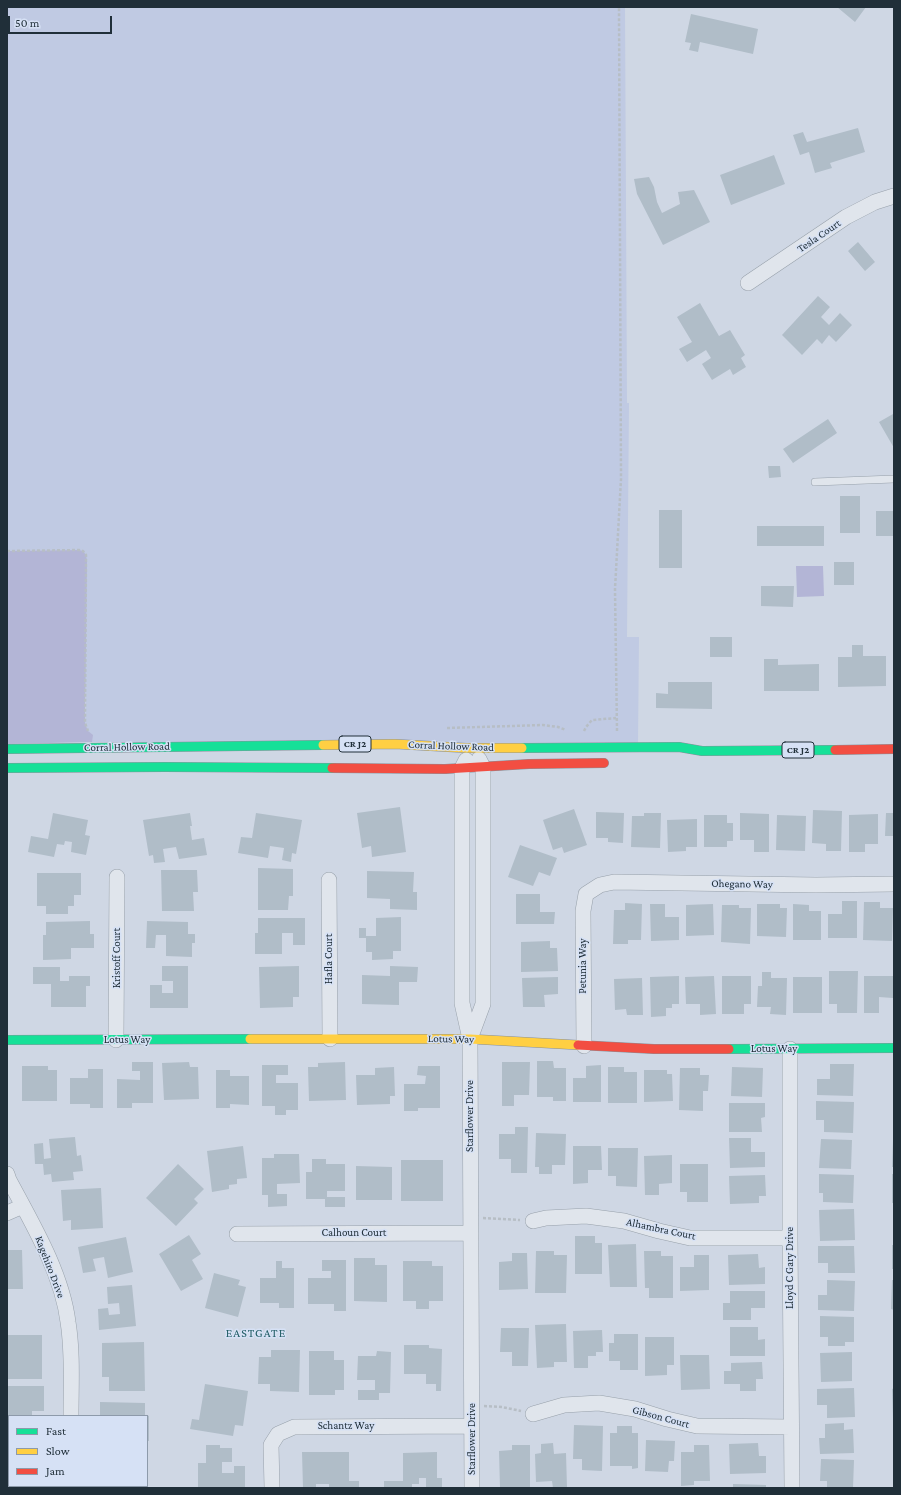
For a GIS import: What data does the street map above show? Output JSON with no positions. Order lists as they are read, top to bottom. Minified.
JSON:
{"streets":{"main road":["CR J2","Corral Hollow Road","Lotus Way"],"street":["Tesla Court","Ohegano Way","Kristoff Court","Hafla Court","Petunia Way","Starflower Drive","Alhambra Court","Calhoun Court","Kagehiro Drive","Lloyd C Gary Drive","Gibson Court","Schantz Way"]},"crossings":[["Corral Hollow Road","Starflower Drive"],["Ohegano Way","Petunia Way"],["Kristoff Court","Lotus Way"],["Hafla Court","Lotus Way"],["Petunia Way","Lotus Way"],["Lotus Way","Starflower Drive"],["Lotus Way","Lloyd C Gary Drive"],["Starflower Drive","Calhoun Court"],["Starflower Drive","Schantz Way"],["Alhambra Court","Lloyd C Gary Drive"],["Lloyd C Gary Drive","Gibson Court"]],"districts":["EASTGATE"],"legend":["Fast","Slow","Jam"],"scale_bar":"50 m"}
